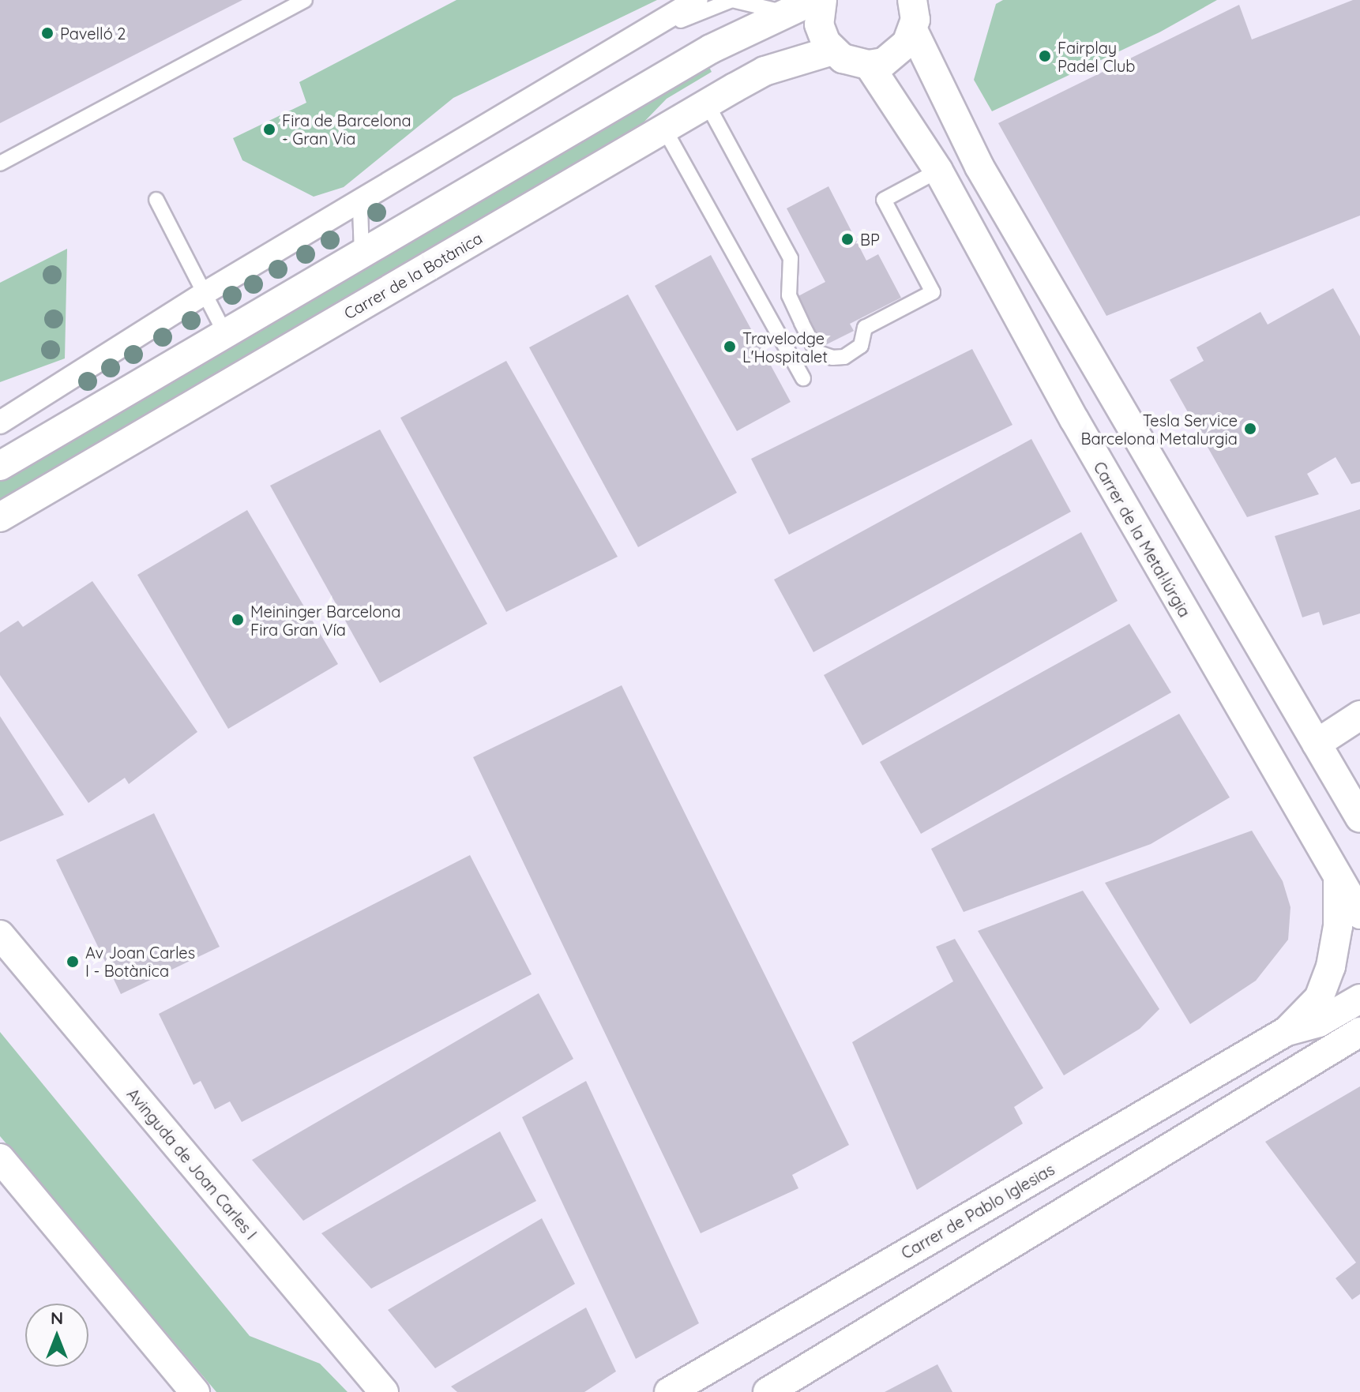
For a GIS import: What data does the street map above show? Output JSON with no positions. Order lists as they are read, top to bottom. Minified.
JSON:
{"streets":{"street":["Carrer de la Botànica","Carrer de la Metal·lúrgia","Avinguda de Joan Carles I","Carrer de Pablo Iglesias"]},"crossings":[["Carrer de la Metal·lúrgia","Carrer de Pablo Iglesias"]],"places":["Pavelló 2","Fairplay Padel Club","Fira de Barcelona - Gran Via","BP","Travelodge L'Hospitalet","Tesla Service Barcelona Metalurgia","Meininger Barcelona Fira Gran Vía","Av Joan Carles I - Botànica"],"north":"top"}
